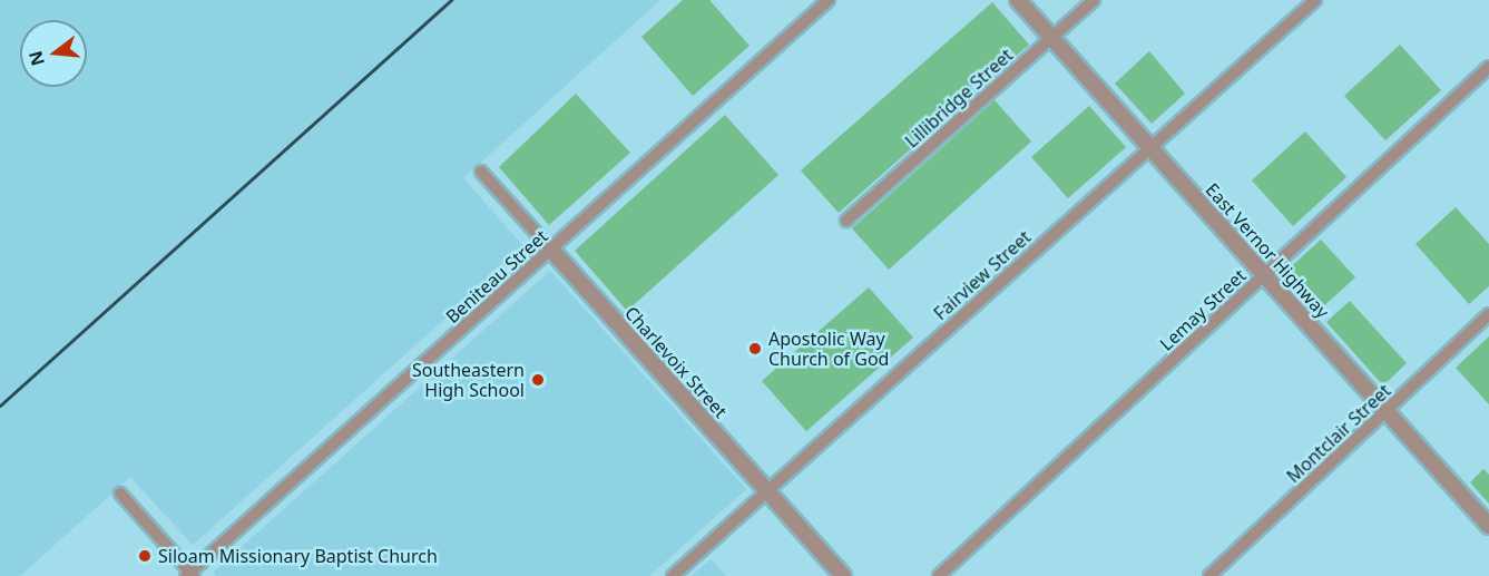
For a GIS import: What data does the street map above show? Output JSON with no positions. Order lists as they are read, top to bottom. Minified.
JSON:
{"streets":{"street":["Lillibridge Street","East Vernor Highway","Fairview Street","Beniteau Street","Lemay Street","Charlevoix Street","Montclair Street"]},"crossings":[["Lillibridge Street","East Vernor Highway"],["East Vernor Highway","Fairview Street"],["East Vernor Highway","Lemay Street"],["East Vernor Highway","Montclair Street"],["Fairview Street","Charlevoix Street"],["Beniteau Street","Charlevoix Street"]],"places":["Apostolic Way Church of God","Southeastern High School","Siloam Missionary Baptist Church"],"north":"left"}
